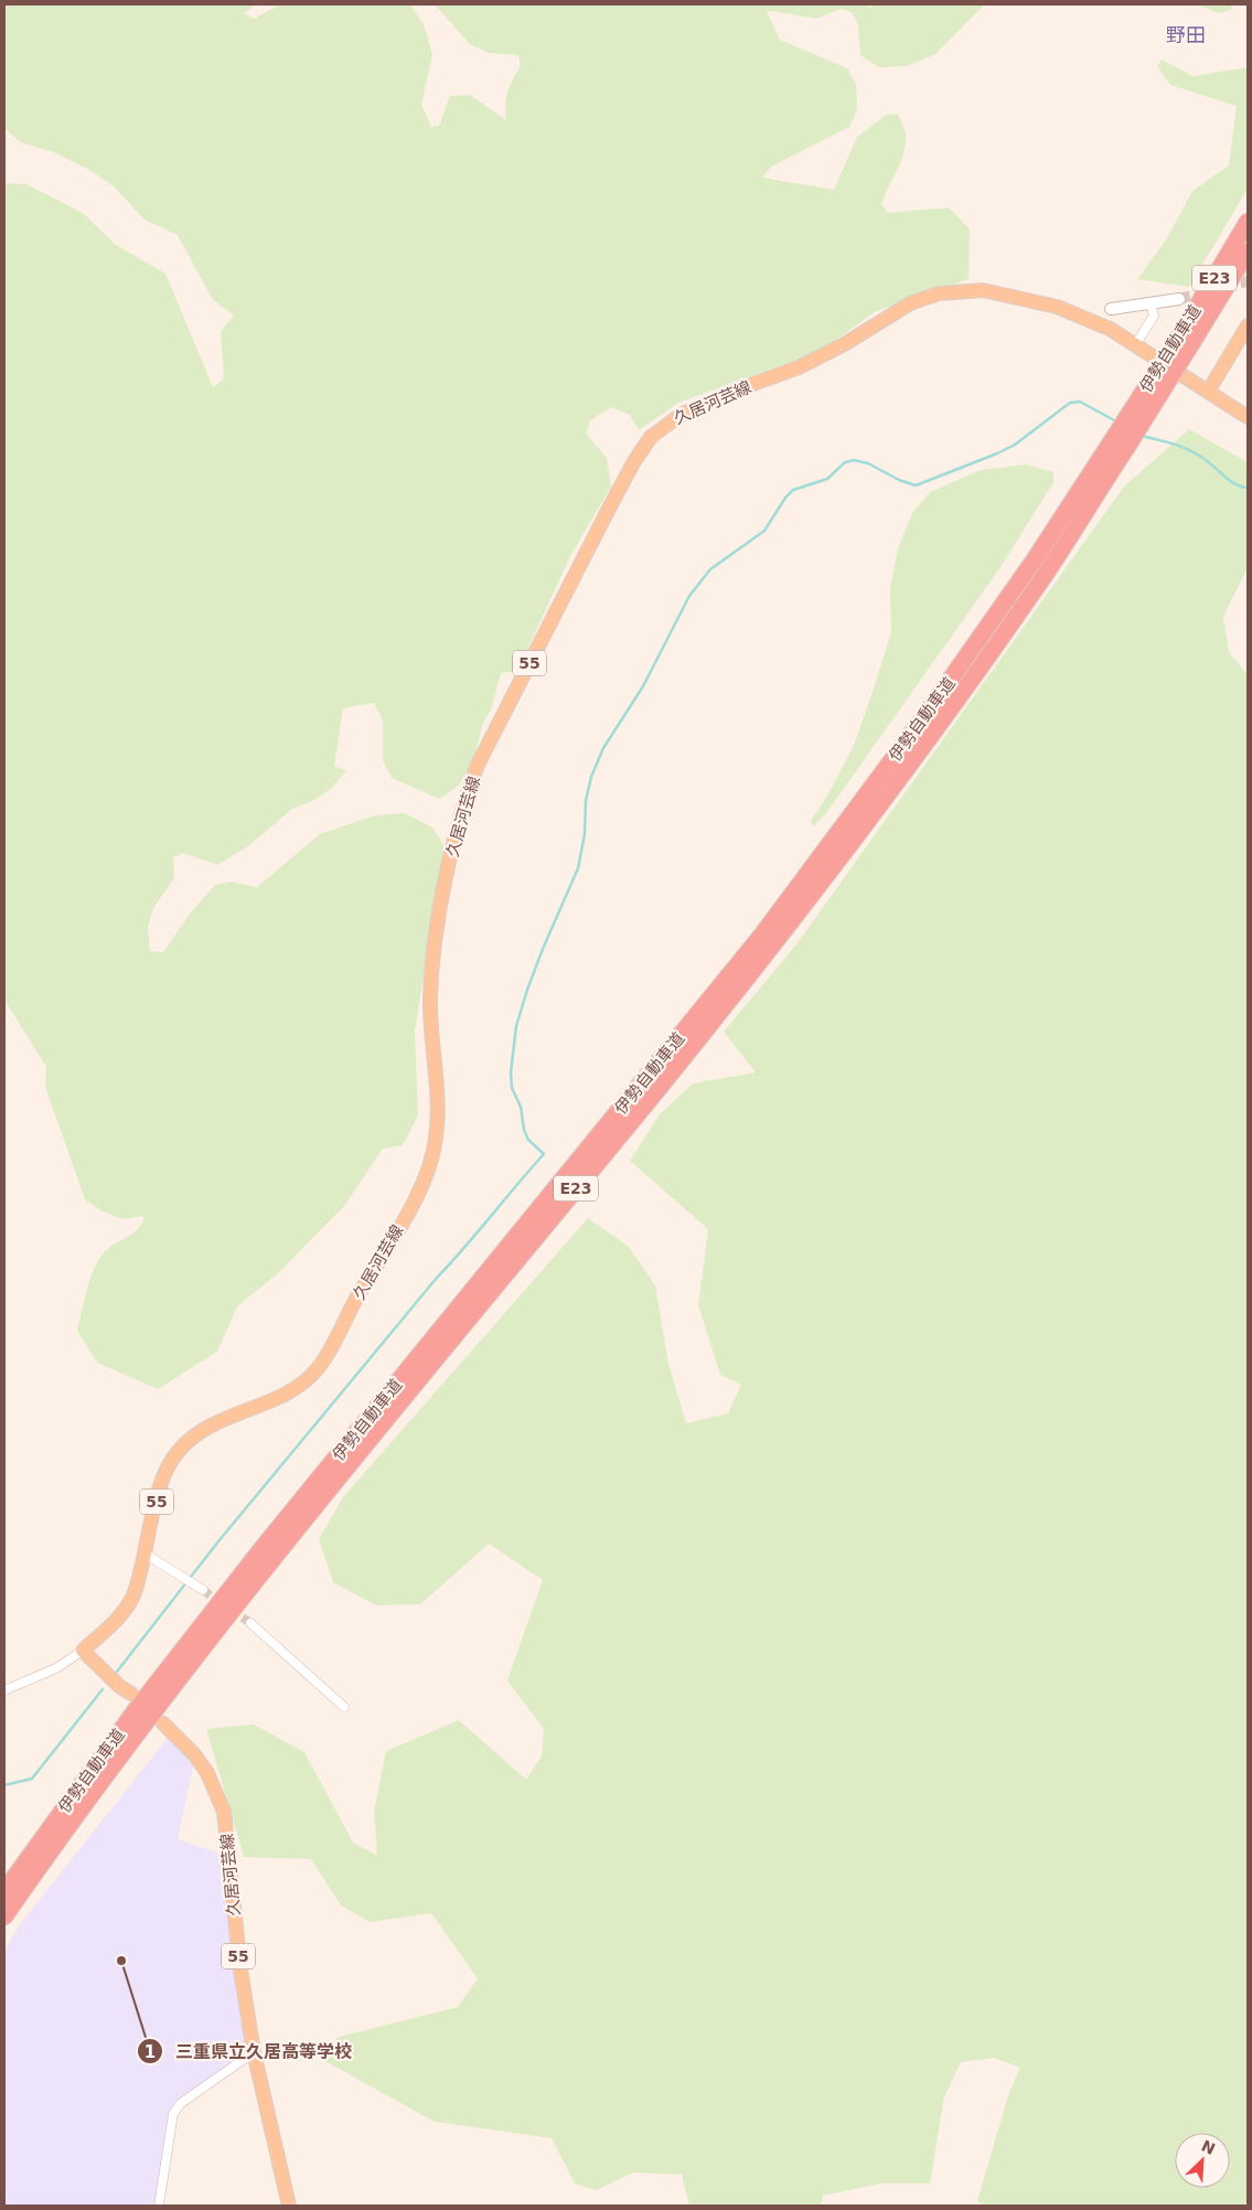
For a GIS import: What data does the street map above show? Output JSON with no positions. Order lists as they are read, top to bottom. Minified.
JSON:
{"streets":{"highway":["E23","伊勢自動車道"],"main road":["久居河芸線","55"]},"districts":["野田"],"places":["三重県立久居高等学校"],"north":"top right"}
